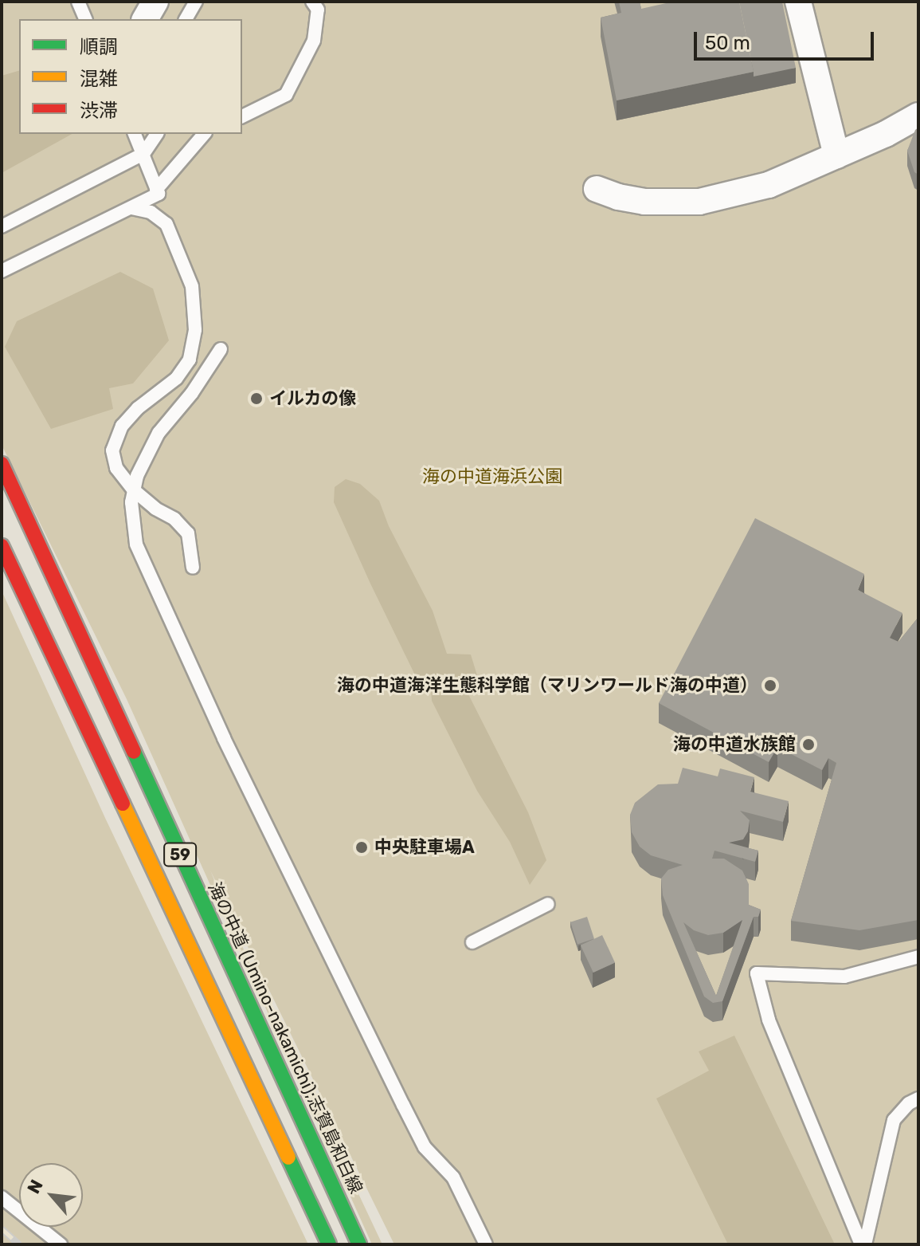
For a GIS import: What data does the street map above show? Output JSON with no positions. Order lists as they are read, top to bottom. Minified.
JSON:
{"streets":{"main road":["59","海の中道 (Umino-nakamichi);志賀島和白線"]},"parks":["海の中道海浜公園"],"places":["イルカの像","海の中道海洋生態科学館（マリンワールド海の中道）","海の中道水族館","中央駐車場A"],"legend":["順調","混雑","渋滞"],"scale_bar":"50 m","north":"top left"}
